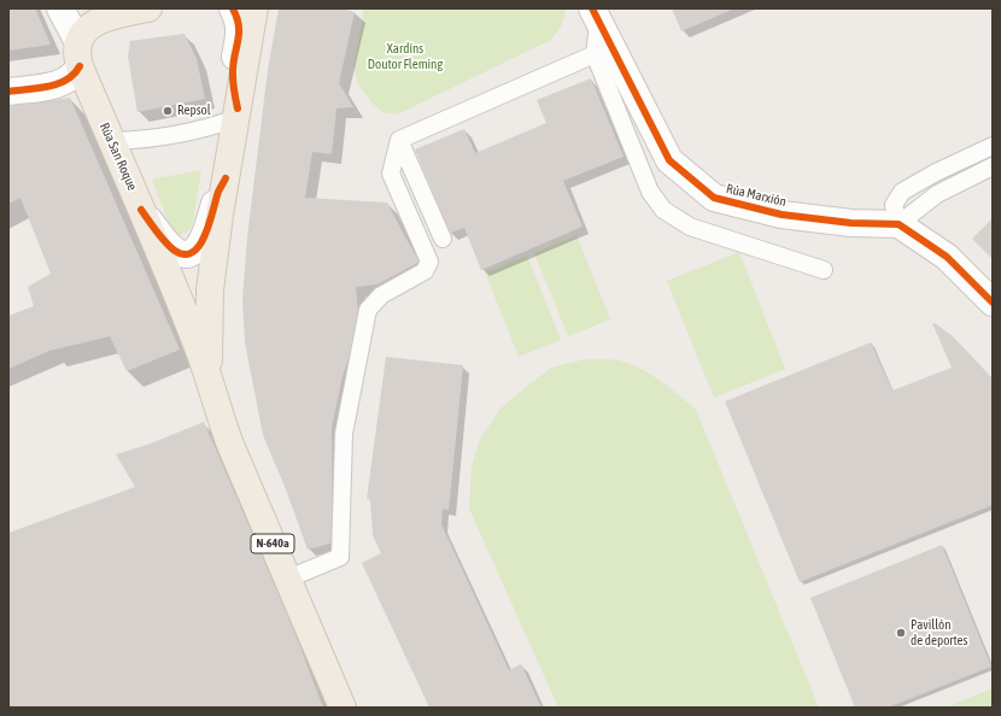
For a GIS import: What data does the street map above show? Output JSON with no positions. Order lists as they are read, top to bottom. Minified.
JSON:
{"streets":{"main road":["Rúa San Roque","N-640a"],"street":["Rúa Marxión"]},"crossings":[["Rúa San Roque","N-640a"]],"parks":["Xardíns Doutor Fleming"],"places":["Repsol","Pavillón de deportes"]}
